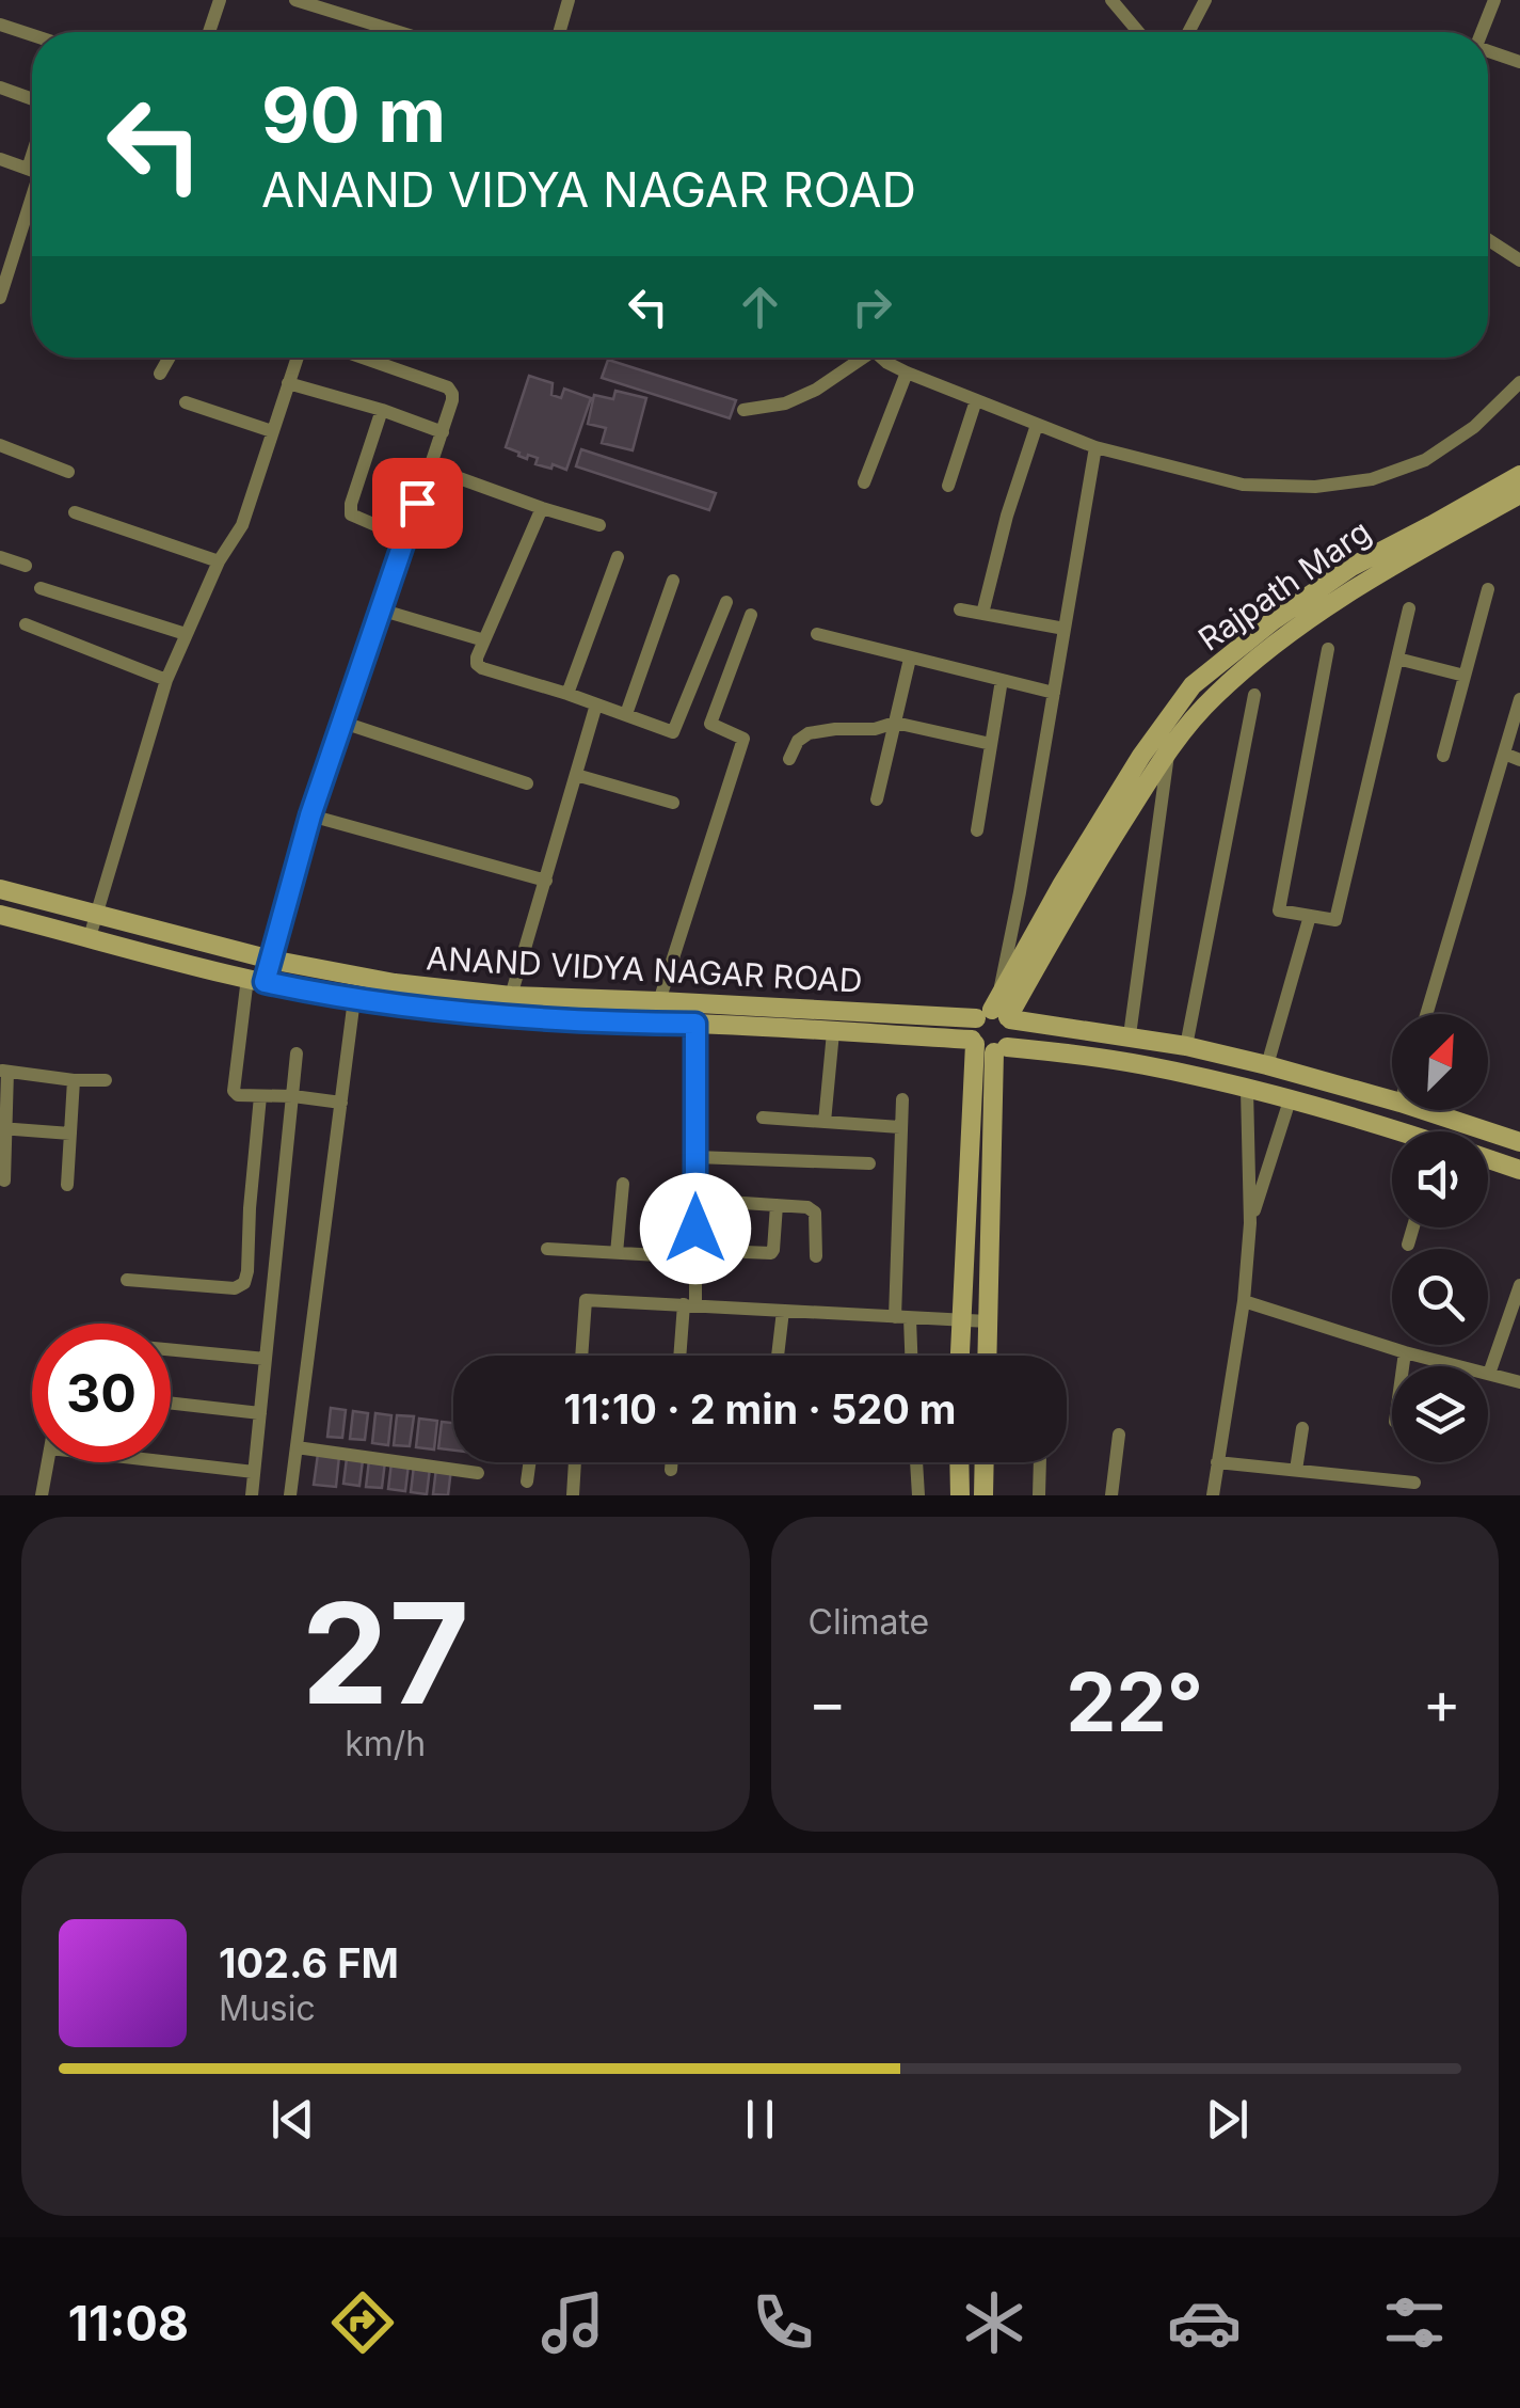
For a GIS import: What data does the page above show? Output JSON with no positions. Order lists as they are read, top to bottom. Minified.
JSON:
{"streets":{"main road":["Rajpath Marg","ANAND VIDYA NAGAR ROAD"]},"crossings":[["Rajpath Marg","ANAND VIDYA NAGAR ROAD"]],"north":"top right","page":{"turn":["90 m","ANAND VIDYA NAGAR ROAD"],"limit":"30","trip":"11:10 · 2 min · 520 m","tile":[["27","km/h"],"Climate"],"heat":["−","22°","+"],"song":["102.6 FM","Music"],"tabs":"11:08"}}
